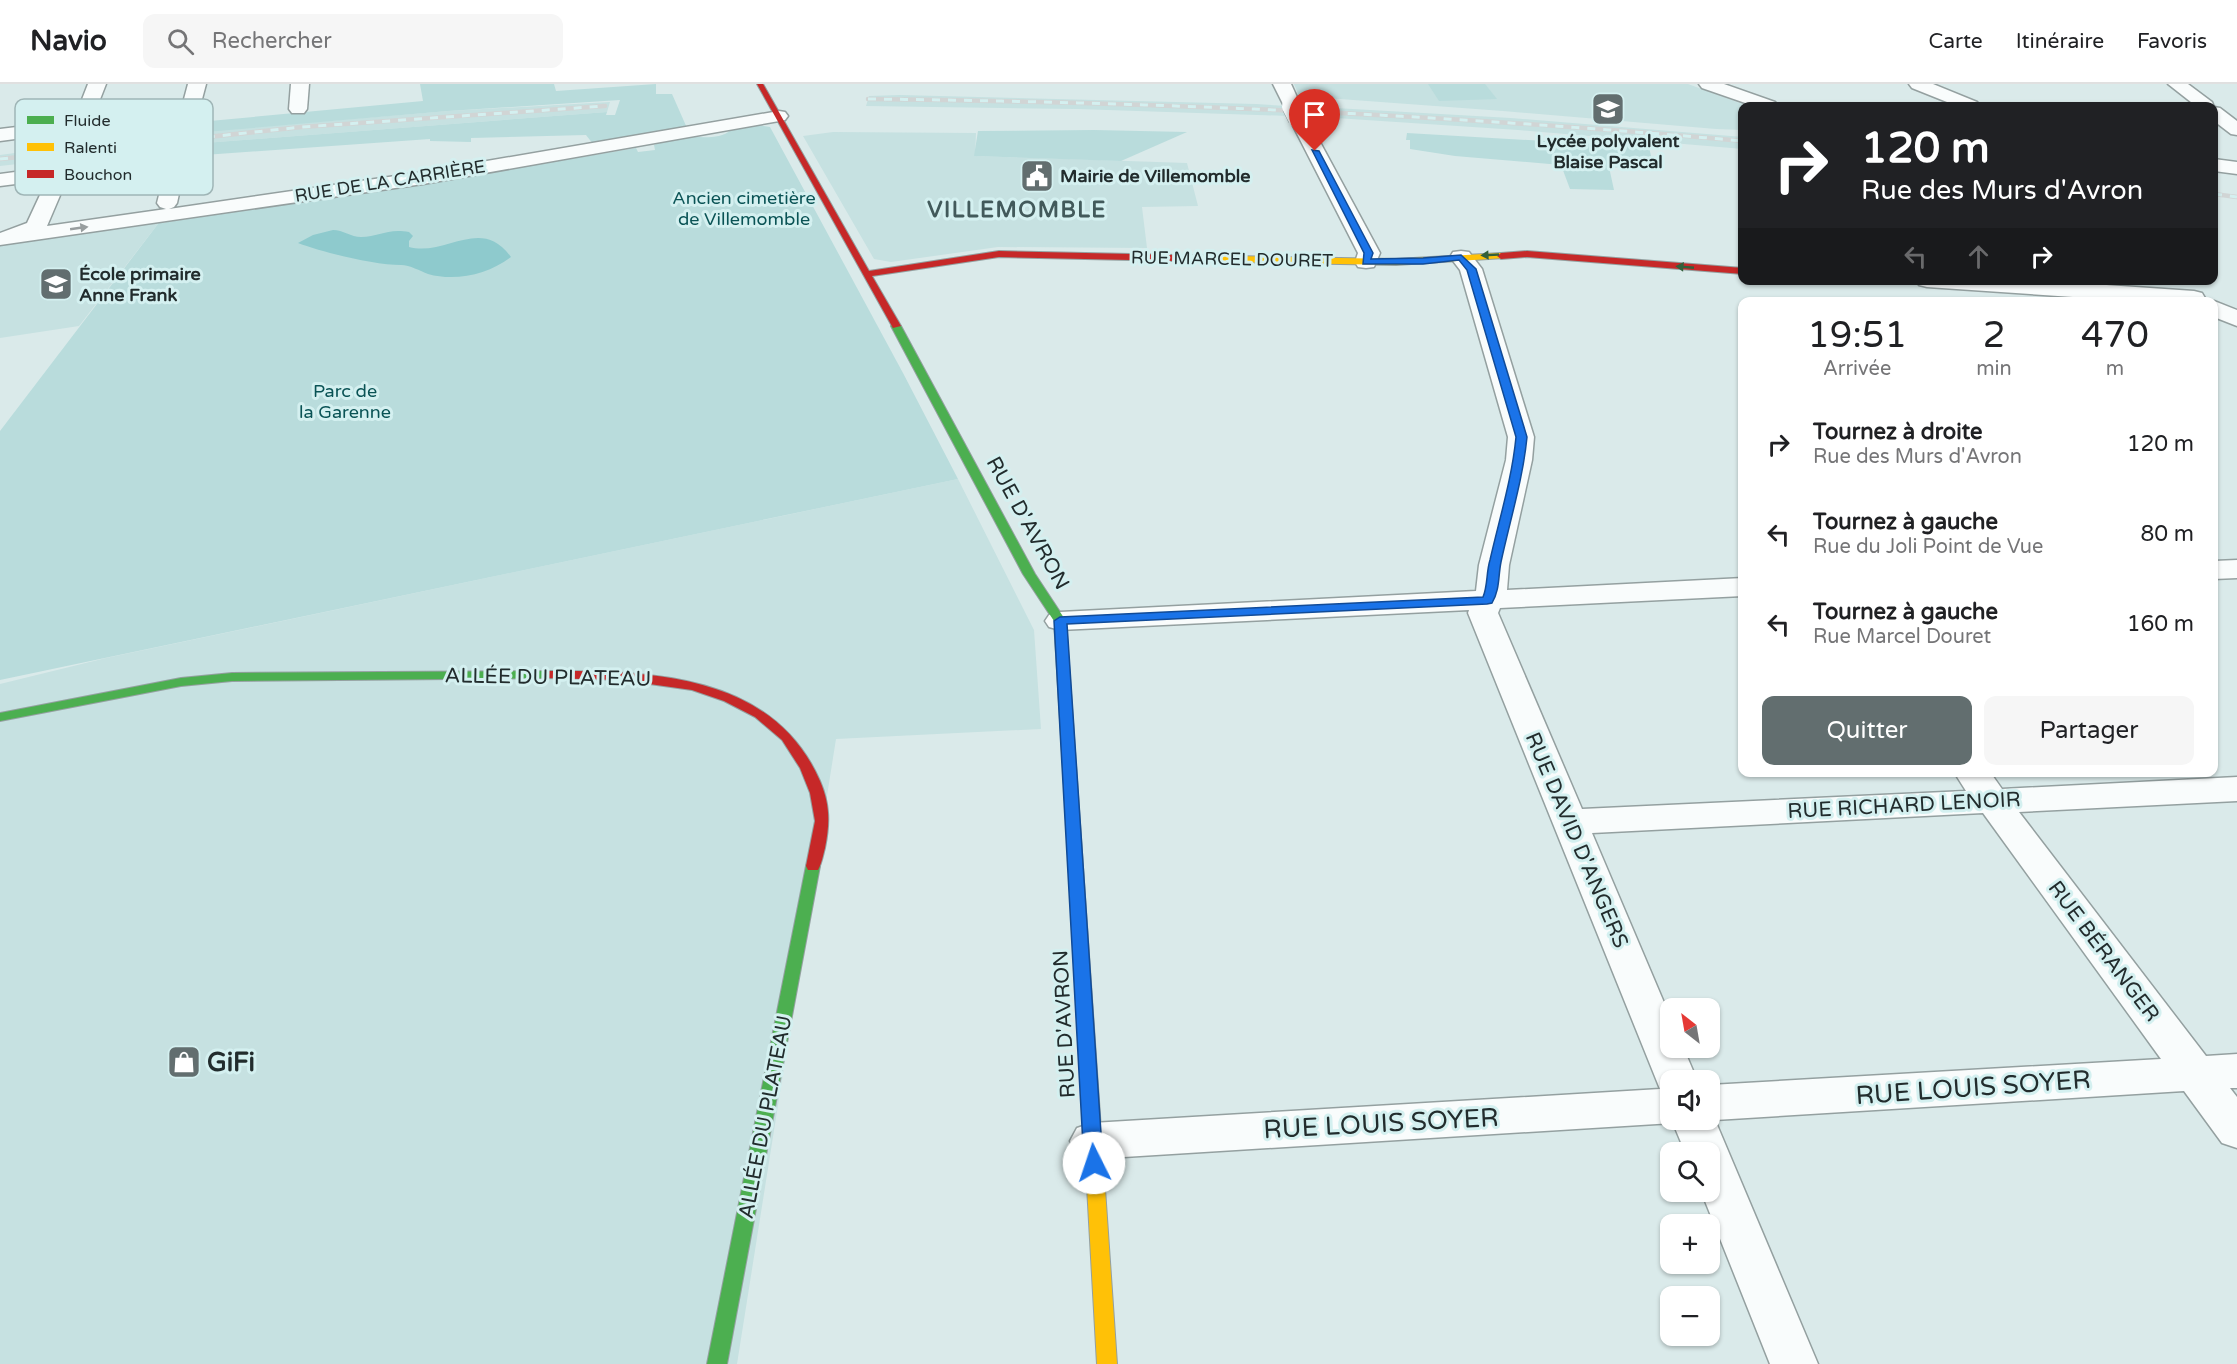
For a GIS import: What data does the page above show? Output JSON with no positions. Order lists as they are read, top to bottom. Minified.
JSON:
{"streets":{"street":["RUE DE LA CARRIÈRE","RUE MARCEL DOURET","RUE D'AVRON","ALLÉE DU PLATEAU","RUE RICHARD LENOIR","RUE DAVID D'ANGERS","RUE BÉRANGER","RUE LOUIS SOYER"]},"crossings":[["RUE DE LA CARRIÈRE","RUE D'AVRON"],["RUE MARCEL DOURET","RUE D'AVRON"],["RUE MARCEL DOURET","RUE DAVID D'ANGERS"],["RUE D'AVRON","RUE LOUIS SOYER"],["RUE RICHARD LENOIR","RUE DAVID D'ANGERS"],["RUE RICHARD LENOIR","RUE BÉRANGER"],["RUE BÉRANGER","RUE LOUIS SOYER"]],"one_way":["RUE DE LA CARRIÈRE"],"districts":["VILLEMOMBLE"],"parks":["Ancien cimetière de Villemomble","Parc de la Garenne"],"places":{"school or university":["Lycée polyvalent Blaise Pascal","École primaire Anne Frank"],"public building":["Mairie de Villemomble"],"shop":["GiFi"]},"legend":["Fluide","Ralenti","Bouchon"],"north":"top left","page":{"header":"Navio","search":"Rechercher","nav":["Carte","Itinéraire","Favoris"],"turn":["120 m","Rue des Murs d'Avron"],"eta":["19:51","Arrivée","2","min","470","m"],"list":[{"name":"Tournez à droite","note":"Rue des Murs d'Avron","value":"120 m"},{"name":"Tournez à gauche","note":"Rue du Joli Point de Vue","value":"80 m"},{"name":"Tournez à gauche","note":"Rue Marcel Douret","value":"160 m"}],"buttons":["Quitter","Partager"],"map_buttons":["+","−"]}}
